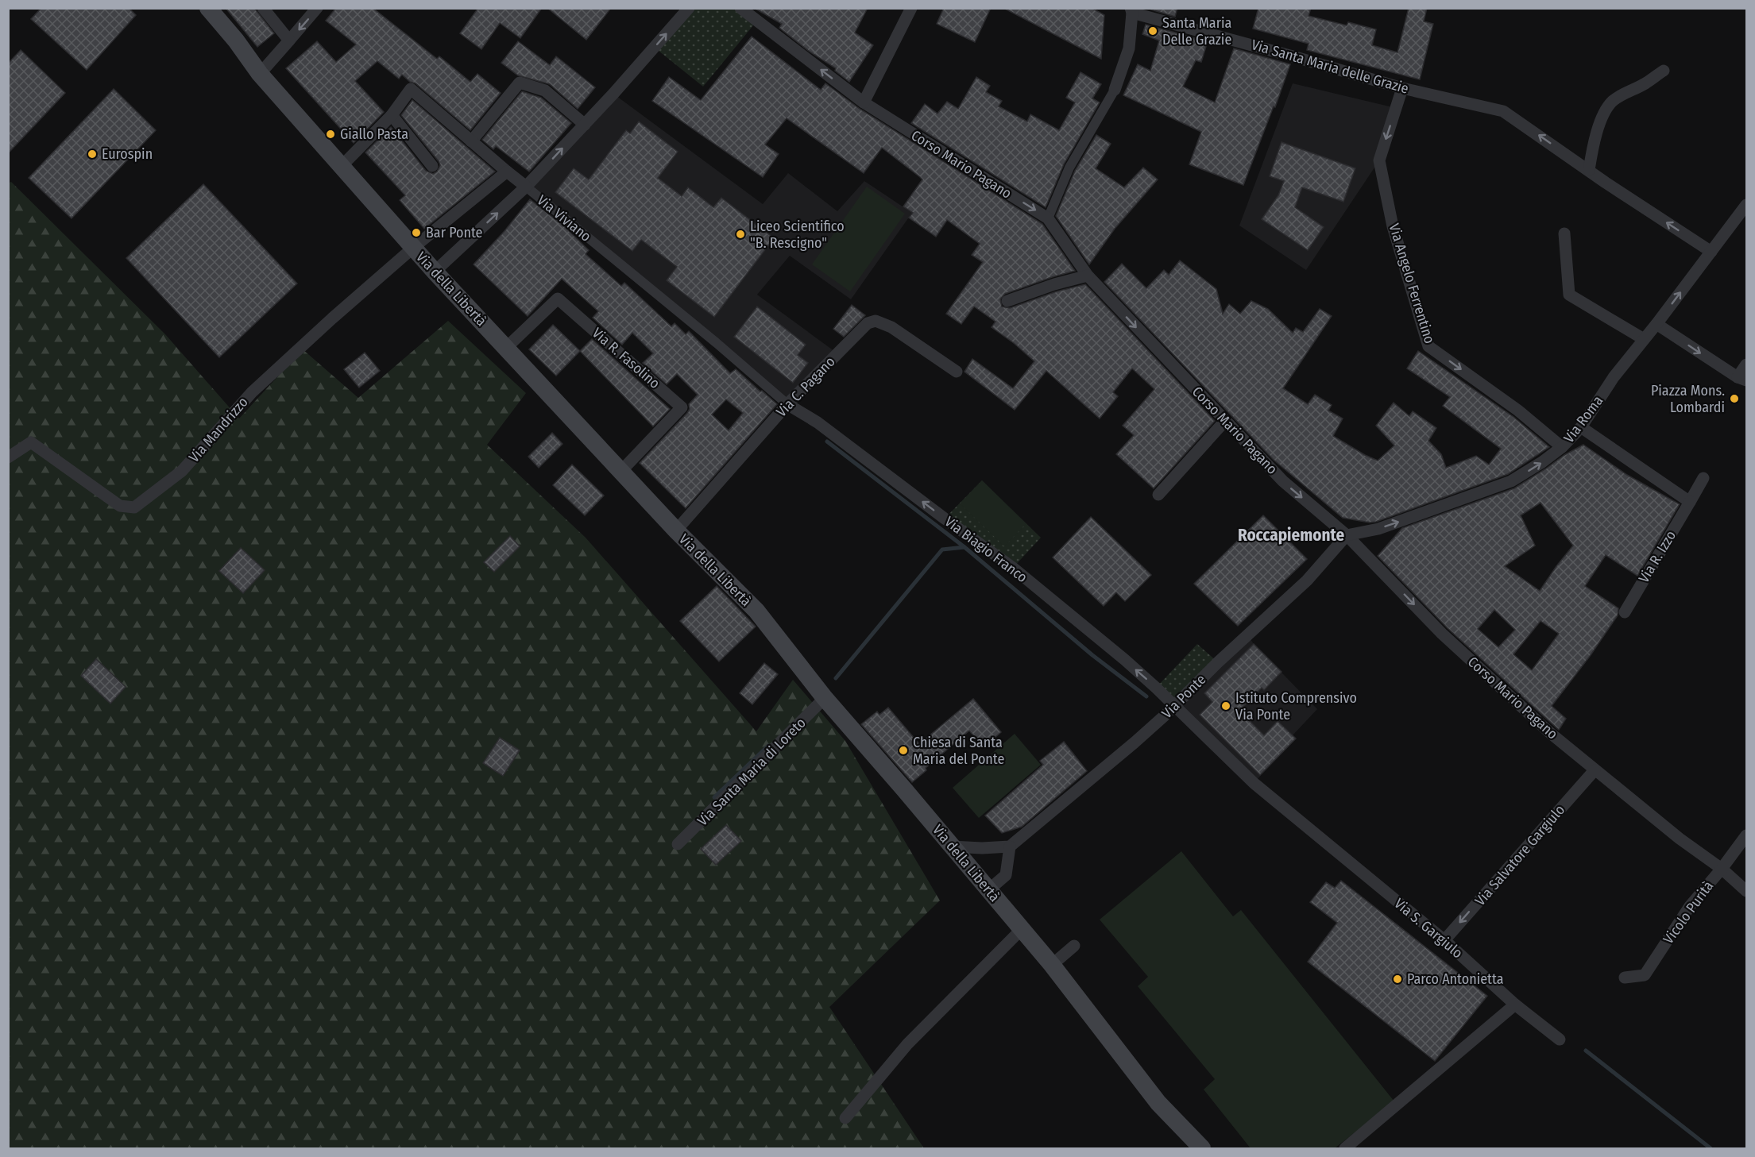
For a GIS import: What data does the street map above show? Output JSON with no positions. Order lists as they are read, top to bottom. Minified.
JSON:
{"streets":{"main road":["Via della Libertà"],"street":["Via Santa Maria delle Grazie","Corso Mario Pagano","Via Viviano","Via Angelo Ferrentino","Via R. Fasolino","Via C. Pagano","Via Roma","Via Mandrizzo","Via Biagio Franco","Via R. Izzo","Via Ponte","Via Santa Maria di Loreto","Via Salvatore Gargiulo","Vicolo Purità","Via S. Gargiulo"]},"crossings":[["Via Santa Maria delle Grazie","Corso Mario Pagano"],["Via Santa Maria delle Grazie","Via Angelo Ferrentino"],["Via Santa Maria delle Grazie","Via Roma"],["Corso Mario Pagano","Via Roma"],["Corso Mario Pagano","Via Ponte"],["Corso Mario Pagano","Via Salvatore Gargiulo"],["Corso Mario Pagano","Vicolo Purità"],["Via Viviano","Via C. Pagano"],["Via Viviano","Via Biagio Franco"],["Via Angelo Ferrentino","Via Roma"],["Via della Libertà","Via R. Fasolino"],["Via della Libertà","Via C. Pagano"],["Via della Libertà","Via Mandrizzo"],["Via della Libertà","Via Santa Maria di Loreto"],["Via C. Pagano","Via Biagio Franco"],["Via Roma","Via Ponte"],["Via Biagio Franco","Via Ponte"],["Via Biagio Franco","Via S. Gargiulo"],["Via Ponte","Via S. Gargiulo"],["Via Salvatore Gargiulo","Via S. Gargiulo"]],"one_way":["Via Santa Maria delle Grazie","Via Viviano","Via Angelo Ferrentino","Via Roma","Via Biagio Franco","Via Salvatore Gargiulo"],"districts":["Roccapiemonte"],"places":["Santa Maria Delle Grazie","Giallo Pasta","Eurospin","Bar Ponte","Liceo Scientifico \"B. Rescigno\"","Piazza Mons. Lombardi","Istituto Comprensivo Via Ponte","Chiesa di Santa Maria del Ponte","Parco Antonietta"]}
